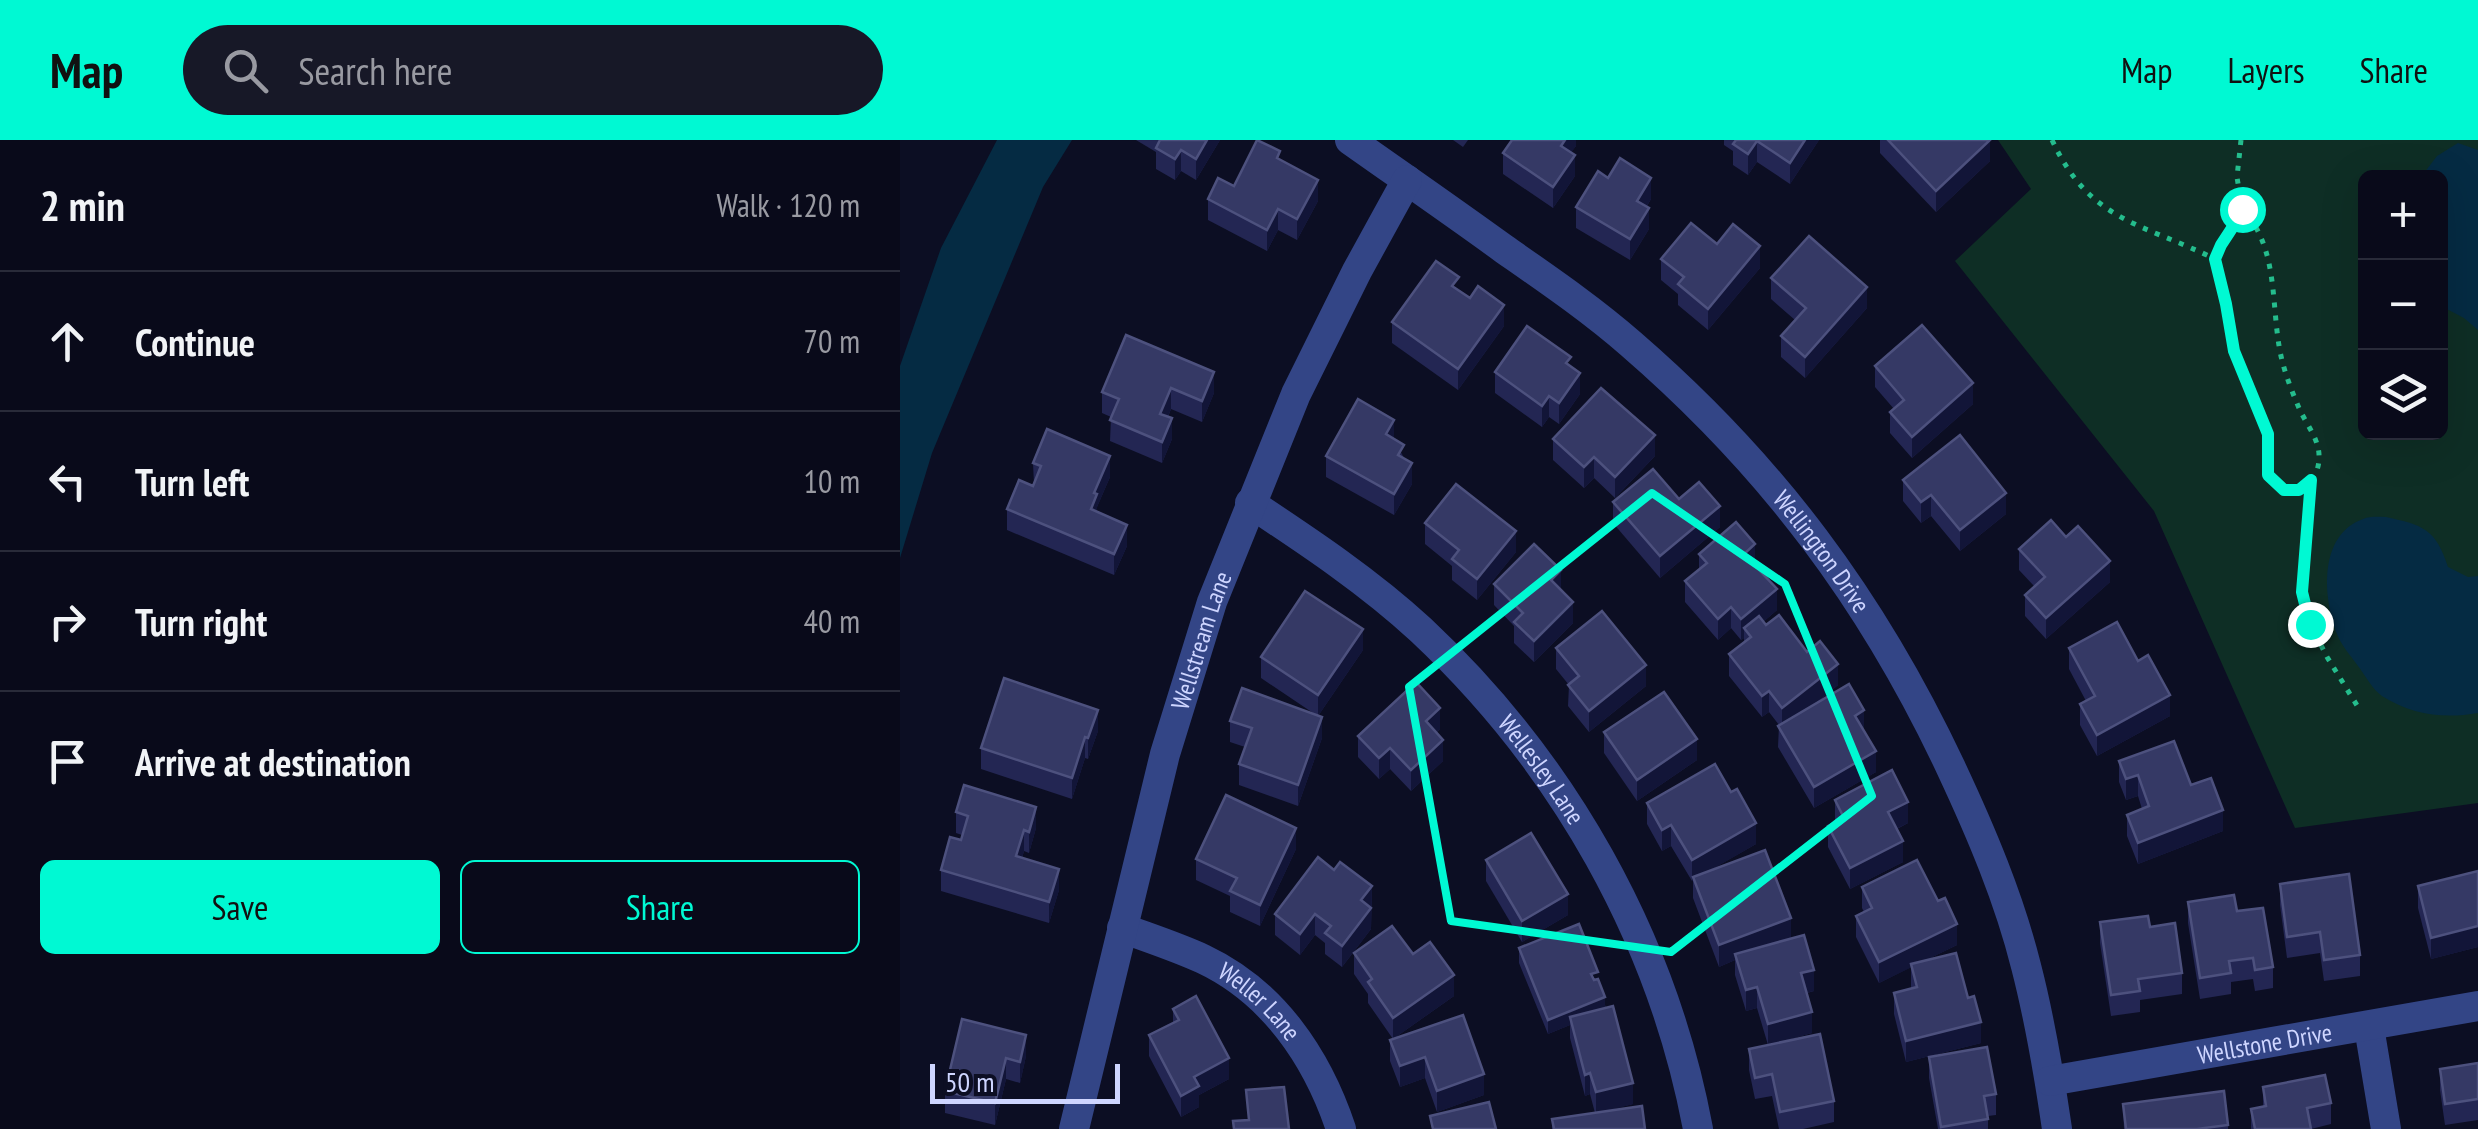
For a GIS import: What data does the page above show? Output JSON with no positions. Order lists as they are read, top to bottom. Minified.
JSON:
{"streets":{"street":["Wellington Drive","Wellstream Lane","Wellesley Lane","Weller Lane","Wellstone Drive"]},"crossings":[["Wellington Drive","Wellstream Lane"],["Wellington Drive","Wellstone Drive"],["Wellstream Lane","Wellesley Lane"],["Wellstream Lane","Weller Lane"]],"scale_bar":"50 m","page":{"header":"Map","search":"Search here","nav":["Map","Layers","Share"],"heading":["2 min","Walk · 120 m"],"map_buttons":["+","−"],"list":[["Continue","70 m"],["Turn left","10 m"],["Turn right","40 m"],"Arrive at destination"],"buttons":["Save","Share"],"scale":"50 m"}}
